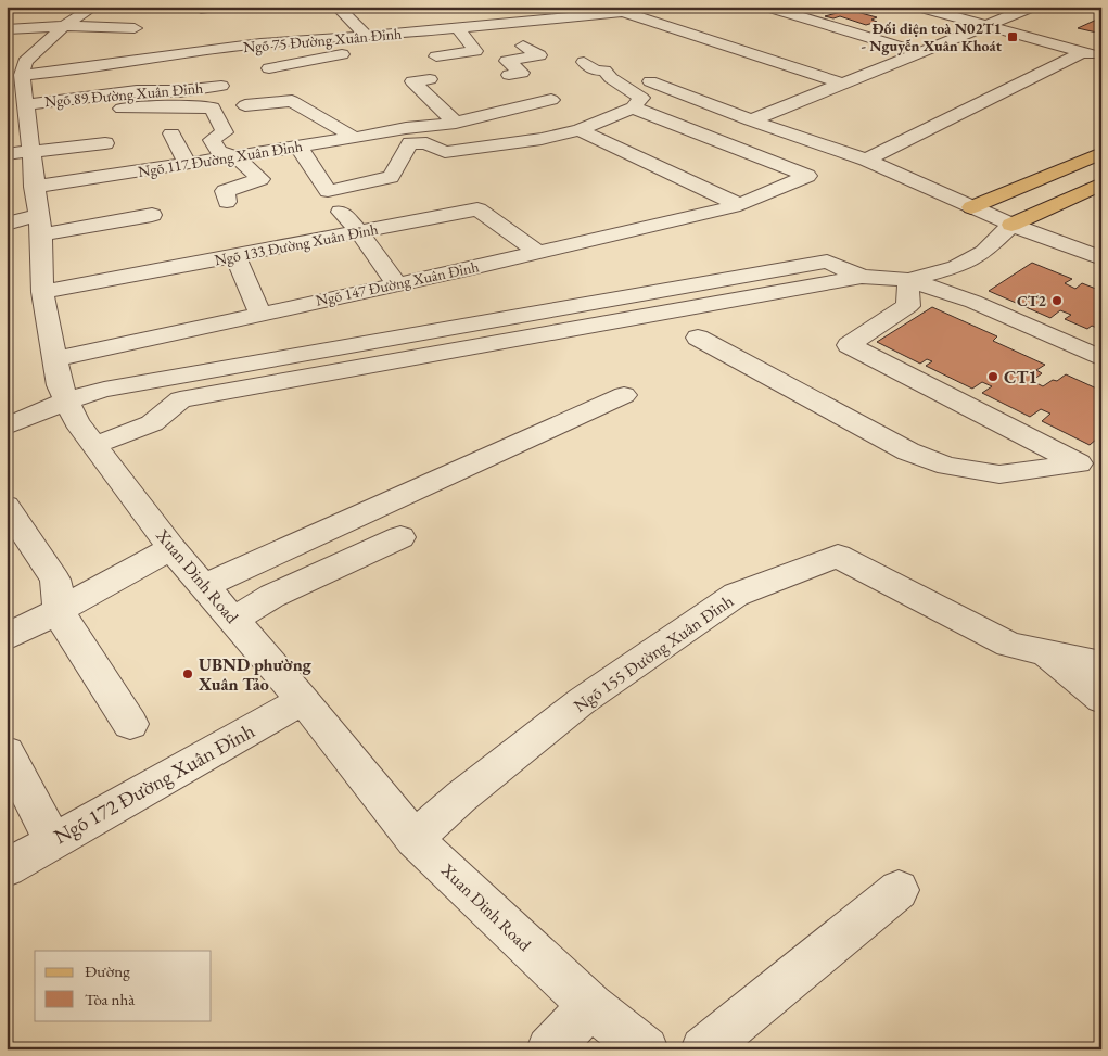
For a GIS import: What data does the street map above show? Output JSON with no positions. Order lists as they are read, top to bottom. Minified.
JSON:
{"streets":{"street":["Ngõ 75 Đường Xuân Đỉnh","Ngõ 89 Đường Xuân Đỉnh","Ngõ 117 Đường Xuân Đỉnh","Ngõ 133 Đường Xuân Đỉnh","Ngõ 147 Đường Xuân Đỉnh","Xuan Dinh Road","Ngõ 155 Đường Xuân Đỉnh","Ngõ 172 Đường Xuân Đỉnh"]},"crossings":[["Ngõ 75 Đường Xuân Đỉnh","Ngõ 89 Đường Xuân Đỉnh"],["Ngõ 75 Đường Xuân Đỉnh","Xuan Dinh Road"],["Ngõ 89 Đường Xuân Đỉnh","Xuan Dinh Road"],["Ngõ 117 Đường Xuân Đỉnh","Xuan Dinh Road"],["Ngõ 133 Đường Xuân Đỉnh","Ngõ 147 Đường Xuân Đỉnh"],["Ngõ 133 Đường Xuân Đỉnh","Xuan Dinh Road"],["Ngõ 147 Đường Xuân Đỉnh","Xuan Dinh Road"],["Xuan Dinh Road","Ngõ 155 Đường Xuân Đỉnh"],["Xuan Dinh Road","Ngõ 172 Đường Xuân Đỉnh"]],"places":{"transit":["Đối diện toà N02T1 - Nguyễn Xuân Khoát"],"other":["CT2","CT1","UBND phường Xuân Tảo"]},"legend":["Đường","Tòa nhà"]}
